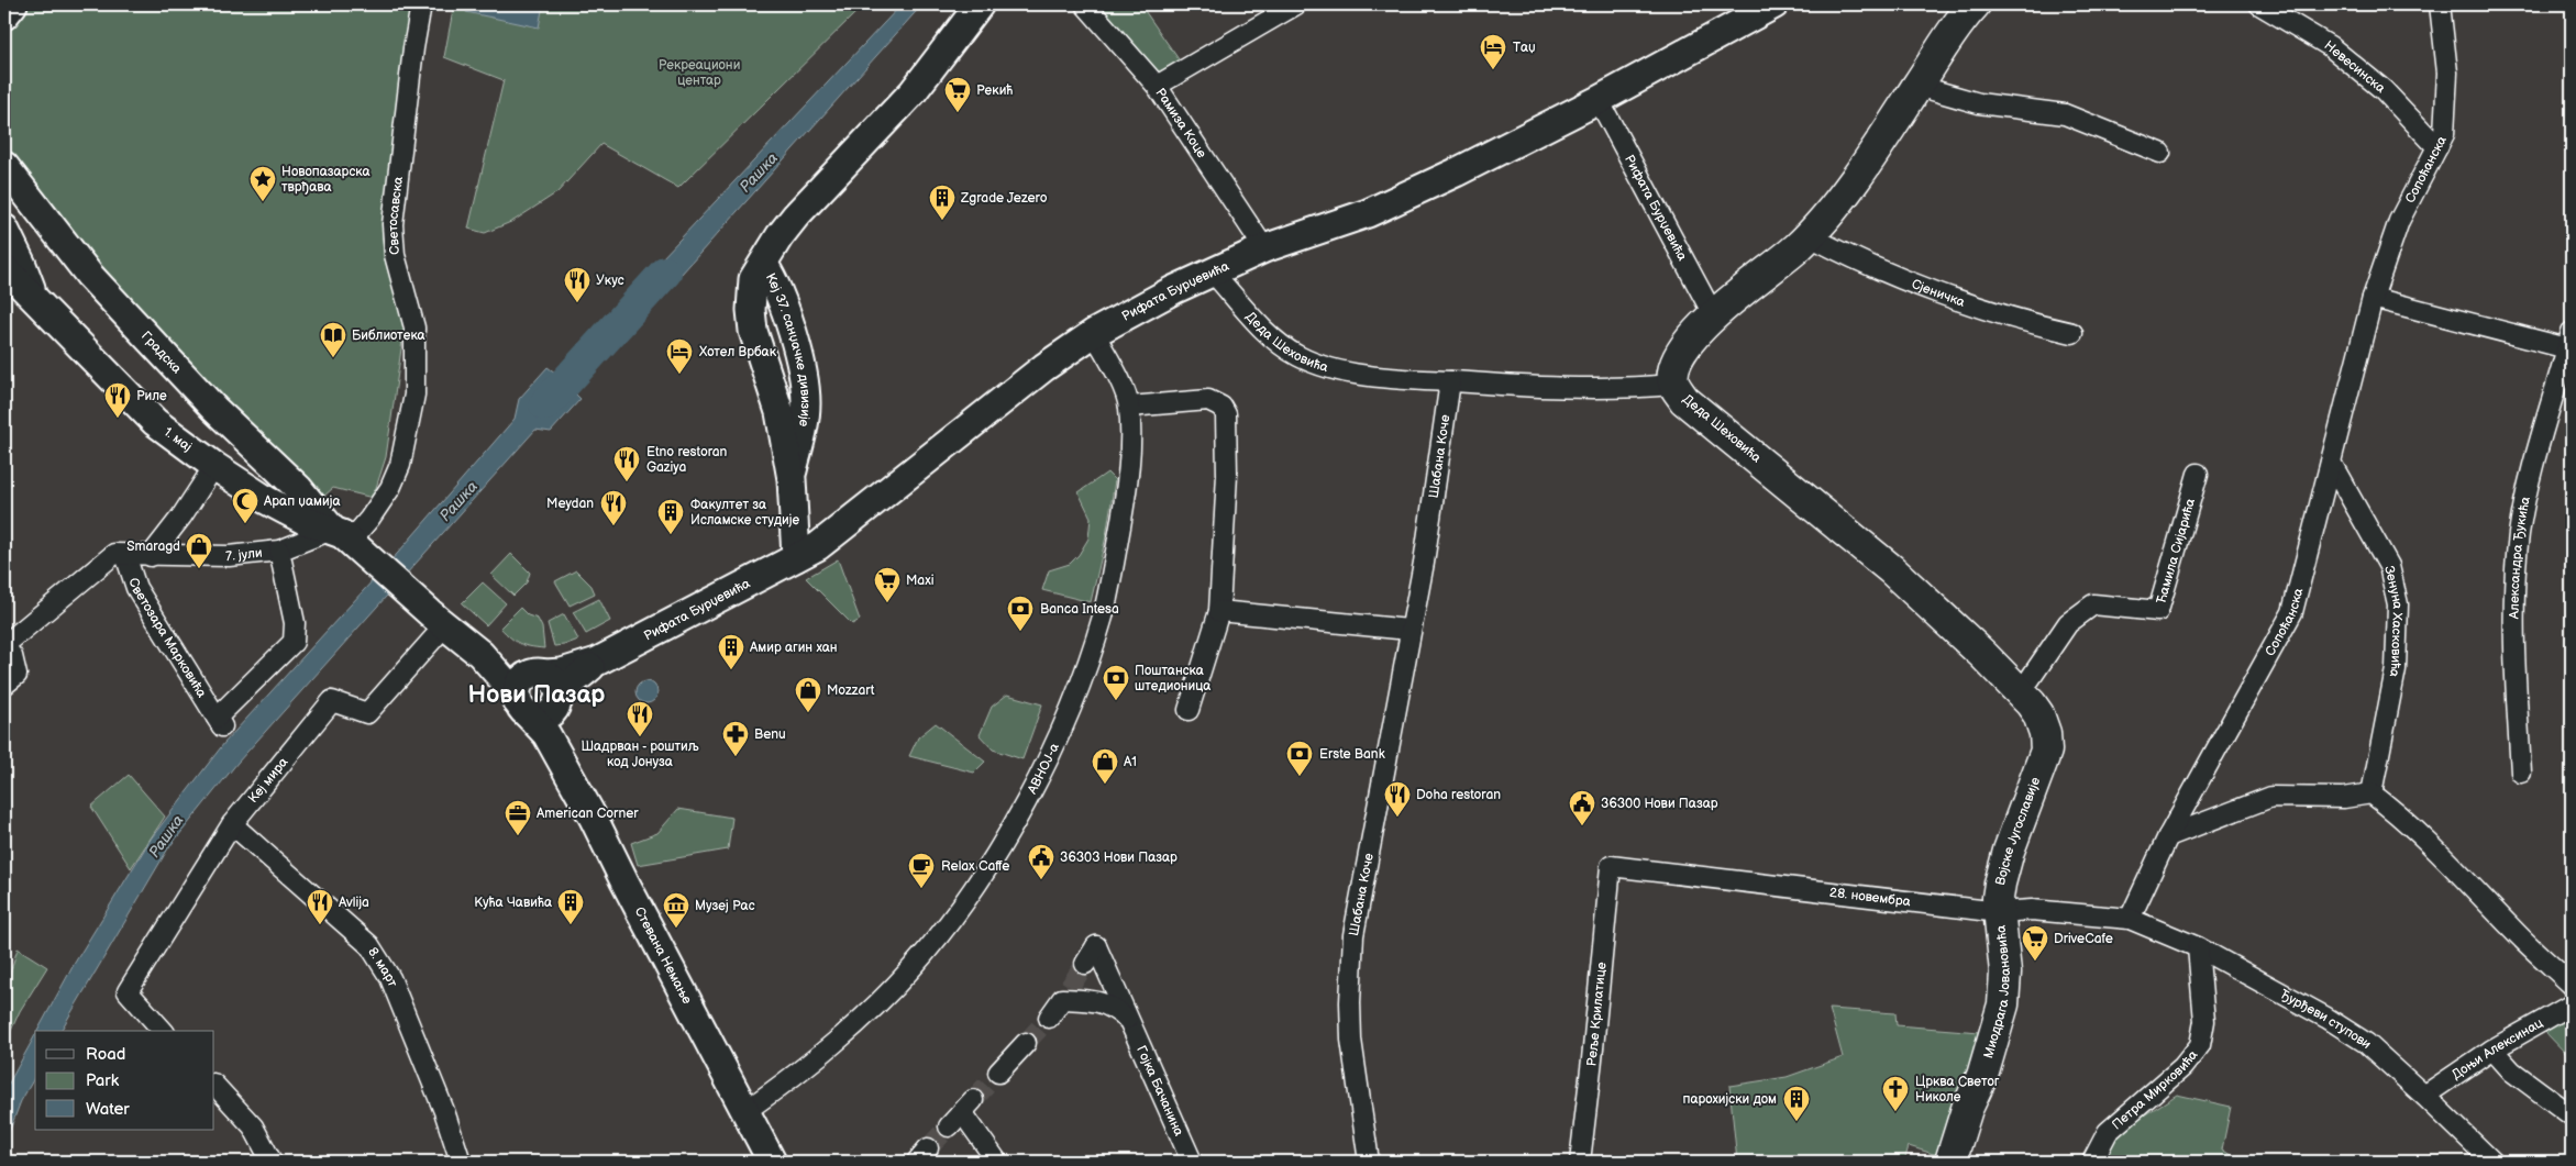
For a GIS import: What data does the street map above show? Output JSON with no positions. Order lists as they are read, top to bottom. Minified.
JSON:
{"streets":{"main road":["Деда Шеховића","Војске Југославије","Миодрага Јовановића"],"street":["Невесинска","Рамиза Коце","Сопоћанска","Рифата Бурџевића","Светосавска","Сјеничка","Кеј 37. санџачке дивизије","Градска","1. мај","Шабана Коче","Ћамила Сијарића","7. јули","Александра Ђукића","Зенуна Хасковића","Светозара Марковића","АВНОЈ-а","Кеј мира","28. новембра","Стевана Немање","8. март","Реље Крилатице","Ђурђеви ступови","Доњи Алексинац","Петра Мирковића","Гојка Бачанина"]},"crossings":[["Невесинска","Сопоћанска"],["Рамиза Коце","Рифата Бурџевића"],["Сопоћанска","Зенуна Хасковића"],["Сопоћанска","28. новембра"],["Сопоћанска","Ђурђеви ступови"],["Рифата Бурџевића","Деда Шеховића"],["Рифата Бурџевића","Кеј 37. санџачке дивизије"],["Рифата Бурџевића","АВНОЈ-а"],["Светосавска","Градска"],["Светосавска","1. мај"],["Светосавска","7. јули"],["Деда Шеховића","Шабана Коче"],["Деда Шеховића","Ћамила Сијарића"],["Деда Шеховића","Војске Југославије"],["Градска","1. мај"],["Градска","7. јули"],["1. мај","7. јули"],["1. мај","Кеј мира"],["7. јули","Светозара Марковића"],["АВНОЈ-а","Стевана Немање"],["Кеј мира","8. март"],["Војске Југославије","28. новембра"],["Војске Југославије","Миодрага Јовановића"],["28. новембра","Миодрага Јовановића"],["28. новембра","Реље Крилатице"],["28. новембра","Ђурђеви ступови"],["Ђурђеви ступови","Доњи Алексинац"],["Ђурђеви ступови","Петра Мирковића"]],"districts":["Нови Пазар"],"water":["Рашка"],"parks":["Рекреациони центар"],"places":{"hotel":["Таџ","Хотел Врбак"],"supermarket":["Рекић","Maxi","DriveCafe"],"place":["Новопазарска тврђава"],"building":["Zgrade Jezero","Факултет за Исламске студије","Амир агин хан","Кућа Чавића","парохијски дом"],"restaurant":["Укус","Риле","Etno restoran Gaziya","Meydan","Шадрван - роштиљ код Јонуза","Doha restoran","Avlija"],"library":["Библиотека"],"mosque":["Арап џамија"],"shop":["Smaragd","Mozzart","A1"],"bank":["Banca Intesa","Поштанска штедионица","Erste Bank"],"pharmacy":["Benu"],"public building":["36300 Нови Пазар","36303 Нови Пазар"],"office":["American Corner"],"cafe":["Relax Caffe"],"museum":["Музеј Рас"],"church":["Црква Светог Николе"]},"legend":["Road","Park","Water"]}
